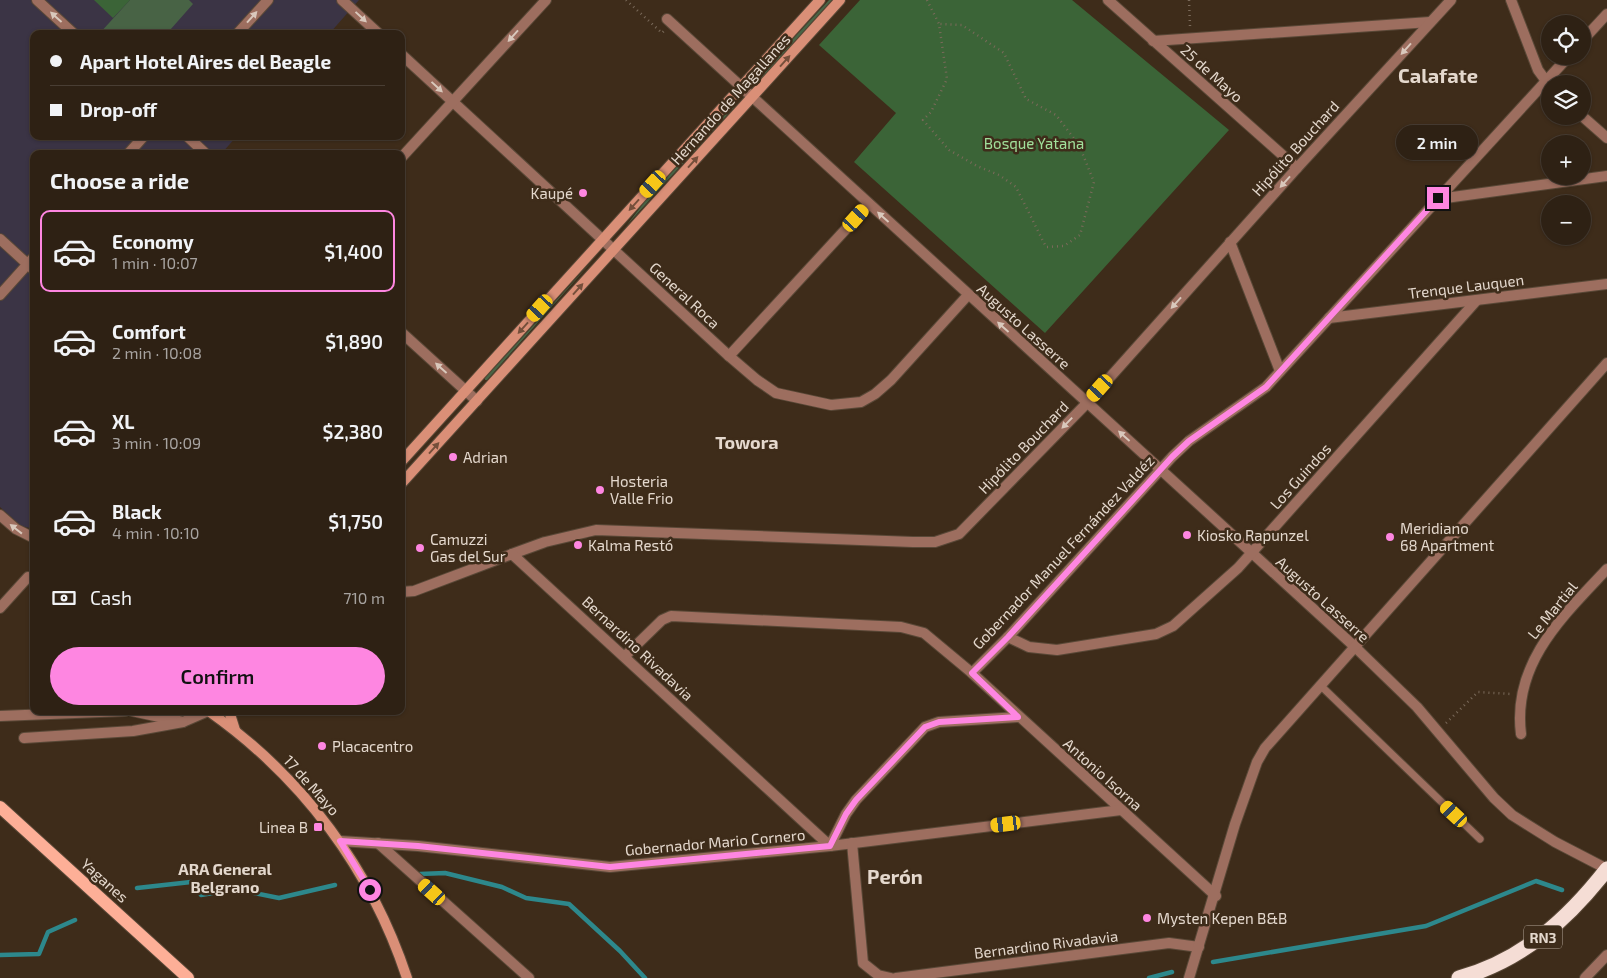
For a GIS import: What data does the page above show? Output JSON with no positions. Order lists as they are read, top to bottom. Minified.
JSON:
{"streets":{"highway":["RN3"],"main road":["Hernando de Magallanes","17 de Mayo","Yaganes"],"street":["25 de Mayo","Hipólito Bouchard","Trenque Lauquen","General Roca","Augusto Lasserre","Los Guindos","Gobernador Manuel Fernández Valdéz","Le Martial","Bernardino Rivadavia","Antonio Isorna","Gobernador Mario Cornero"]},"crossings":[["25 de Mayo","Hipólito Bouchard"],["Hernando de Magallanes","General Roca"],["Hernando de Magallanes","Augusto Lasserre"],["Hipólito Bouchard","Augusto Lasserre"],["Hipólito Bouchard","Bernardino Rivadavia"],["Trenque Lauquen","Los Guindos"],["Trenque Lauquen","Gobernador Manuel Fernández Valdéz"],["General Roca","Augusto Lasserre"],["Augusto Lasserre","Los Guindos"],["Augusto Lasserre","Gobernador Manuel Fernández Valdéz"],["Augusto Lasserre","RN3"],["Los Guindos","Gobernador Manuel Fernández Valdéz"],["Gobernador Manuel Fernández Valdéz","Bernardino Rivadavia"],["Gobernador Manuel Fernández Valdéz","Antonio Isorna"],["Bernardino Rivadavia","Gobernador Mario Cornero"],["Antonio Isorna","Gobernador Mario Cornero"],["17 de Mayo","Gobernador Mario Cornero"]],"one_way":["Hipólito Bouchard"],"districts":["Calafate","Towora","ARA General Belgrano","Perón"],"parks":["Bosque Yatana"],"places":{"other":["Kaupé","Adrian","Hosteria Valle Frio","Kiosko Rapunzel","Meridiano 68 Apartment","Kalma Restó","Camuzzi Gas del Sur","Placacentro","Mysten Kepen B&B"],"transit":["Linea B"]},"page":{"map_buttons":["+","−"],"banner":["Apart Hotel Aires del Beagle","Drop-off"],"bubble":"2 min","heading":"Choose a ride","list":[{"name":"Economy","note":"1 min · 10:07","value":"$1,400"},{"name":"Comfort","note":"2 min · 10:08","value":"$1,890"},{"name":"XL","note":"3 min · 10:09","value":"$2,380"},{"name":"Black","note":"4 min · 10:10","value":"$1,750"}],"pay":["Cash","710 m"],"buttons":"Confirm"}}
